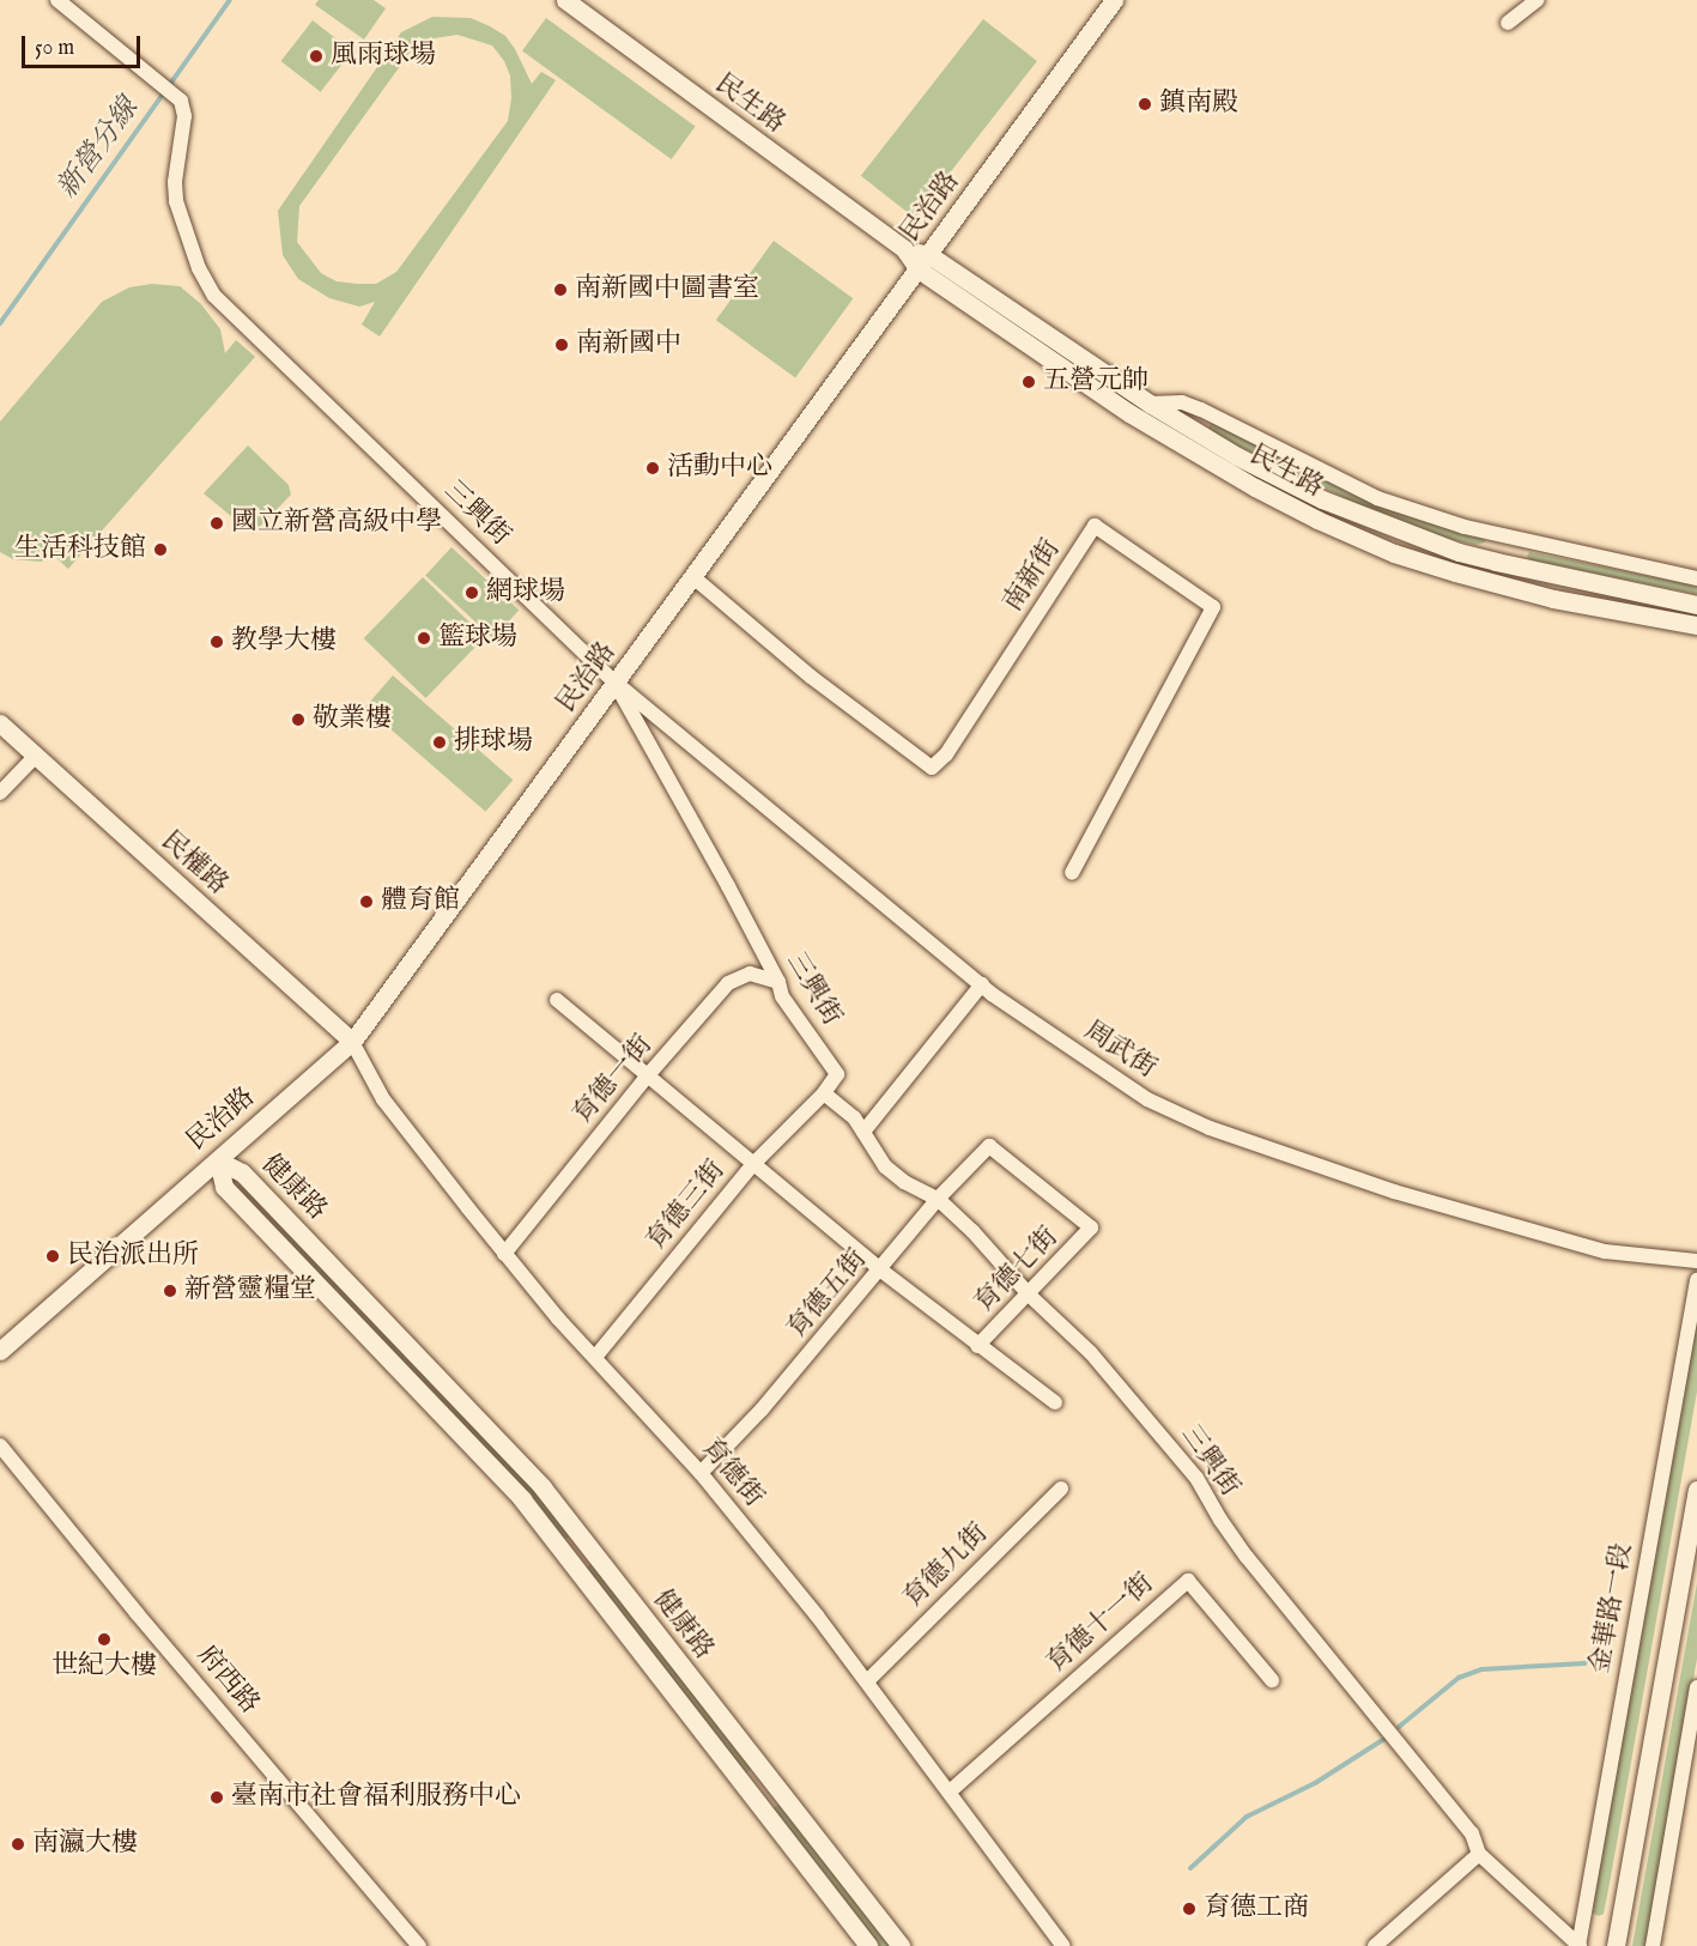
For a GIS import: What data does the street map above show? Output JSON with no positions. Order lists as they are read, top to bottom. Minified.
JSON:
{"streets":{"street":["民生路","民治路","三興街","南新街","民權路","周武街","育德一街","健康路","育德三街","育德七街","育德五街","育德街","育德九街","金華路一段","育德十一街","府西路"]},"crossings":[["民生路","民治路"],["民治路","三興街"],["民治路","南新街"],["民治路","民權路"],["民治路","周武街"],["民治路","健康路"],["民治路","育德街"],["三興街","周武街"],["三興街","育德一街"],["三興街","育德三街"],["三興街","育德七街"],["三興街","育德五街"],["三興街","金華路一段"],["民權路","育德街"],["育德一街","育德街"],["育德三街","育德街"],["育德七街","育德五街"],["育德五街","育德街"],["育德街","育德九街"],["育德街","育德十一街"]],"water":["新營分線"],"places":["風雨球場","鎮南殿","南新國中圖書室","南新國中","五營元帥","活動中心","國立新營高級中學","生活科技館","網球場","籃球場","教學大樓","敬業樓","排球場","體育館","民治派出所","新營靈糧堂","世紀大樓","臺南市社會福利服務中心","南瀛大樓","育德工商"],"scale_bar":"50 m"}
